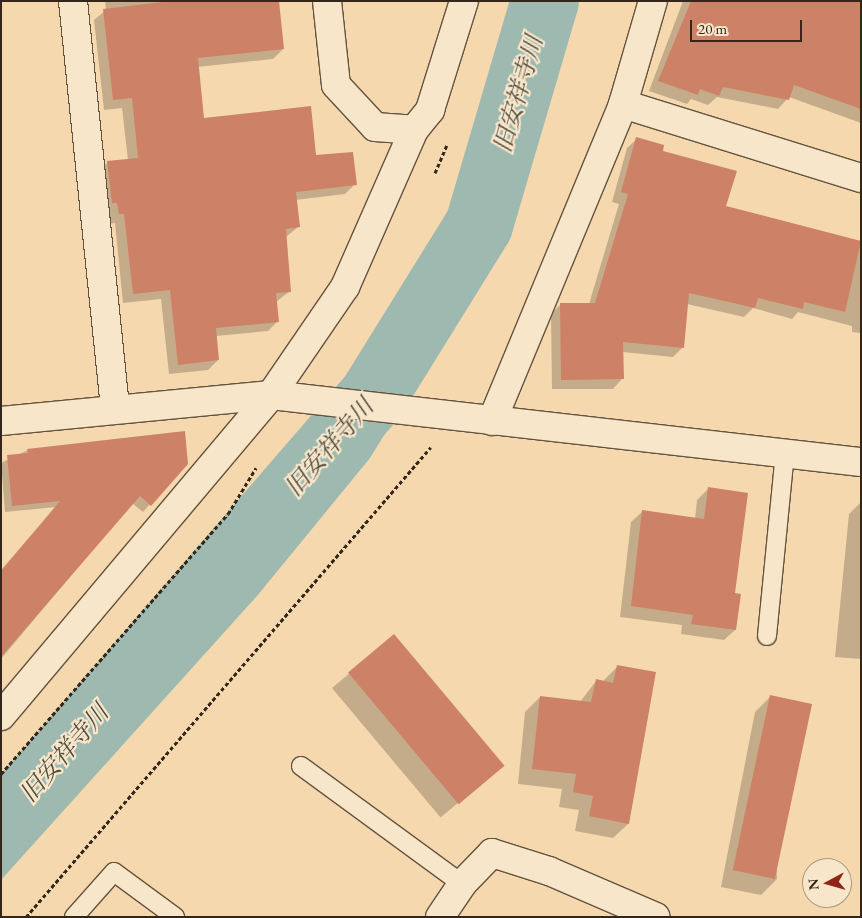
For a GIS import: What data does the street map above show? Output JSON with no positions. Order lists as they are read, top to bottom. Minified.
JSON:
{"water":["旧安祥寺川"],"scale_bar":"20 m","north":"left"}
